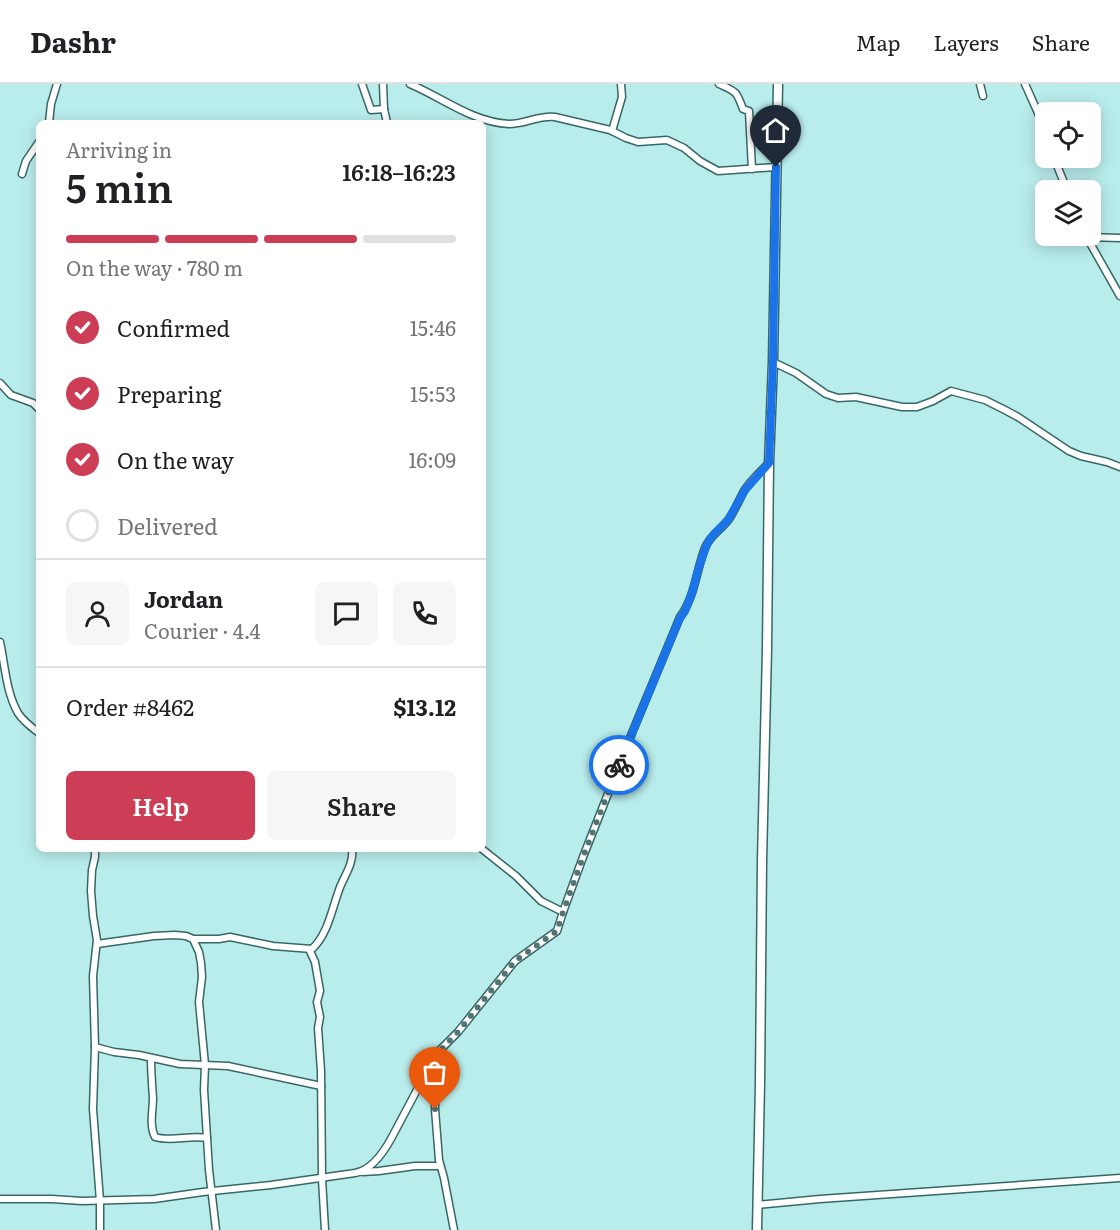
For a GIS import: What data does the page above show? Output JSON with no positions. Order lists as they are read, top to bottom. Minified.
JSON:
{"page":{"header":"Dashr","nav":["Map","Layers","Share"],"heading":["5 min","Arriving in","16:18–16:23"],"panel":["Jordan","Courier · 4.4","Order #8462","$13.12"],"bar":"On the way · 780 m","list":[["Confirmed","15:46"],["Preparing","15:53"],["On the way","16:09"],"Delivered"],"buttons":["Help","Share"]}}
